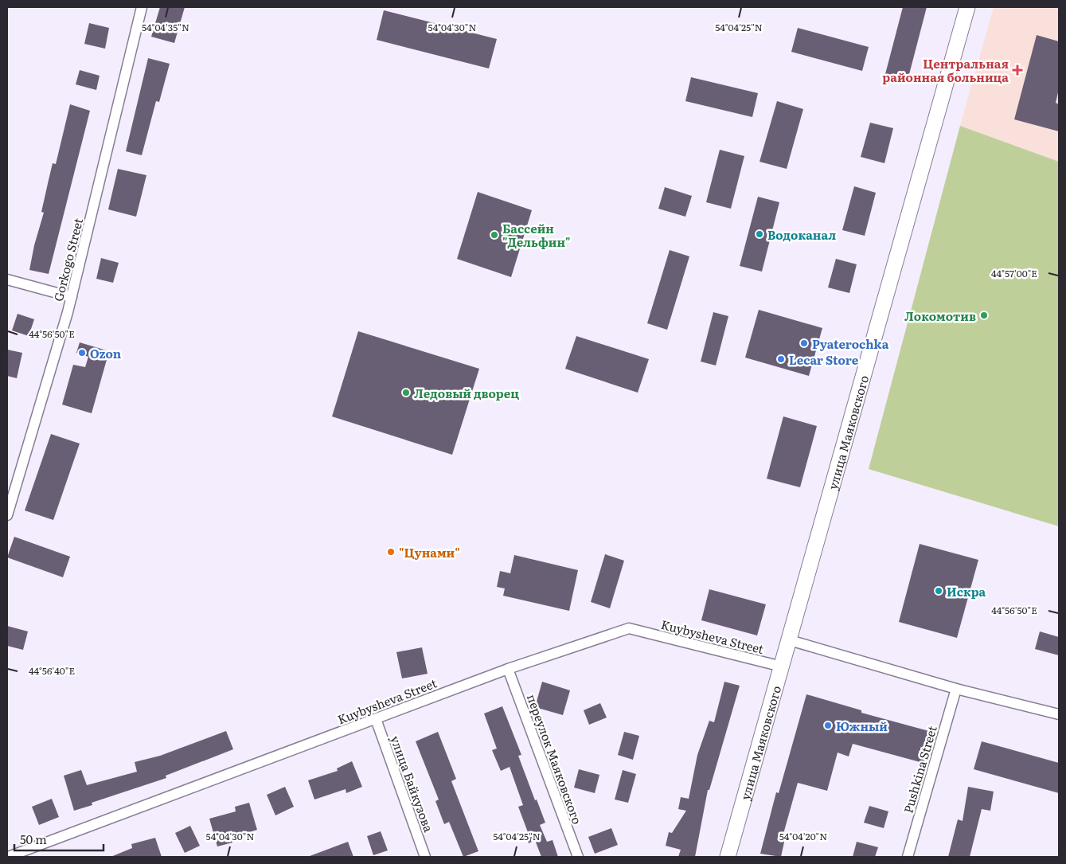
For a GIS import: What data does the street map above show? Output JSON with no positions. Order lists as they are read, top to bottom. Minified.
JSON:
{"streets":{"main road":["улица Маяковского"],"street":["Gorkogo Street","Kuybysheva Street","переулок Маяковского","Pushkina Street","улица Байкузова"]},"crossings":[["улица Маяковского","Kuybysheva Street"],["Kuybysheva Street","переулок Маяковского"],["Kuybysheva Street","улица Байкузова"]],"places":{"health":["Центральная районная больница"],"other":["Водоканал","Бассейн \"Дельфин\"","Локомотив","Pyaterochka","Ozon","Lecar Store","Ледовый дворец","\"Цунами\"","Искра","Южный"]},"scale_bar":"50 m","coordinates":["54°04'35\"N","54°04'30\"N","54°04'25\"N","44°57'00\"E","44°56'50\"E","44°56'40\"E","54°04'20\"N"]}
